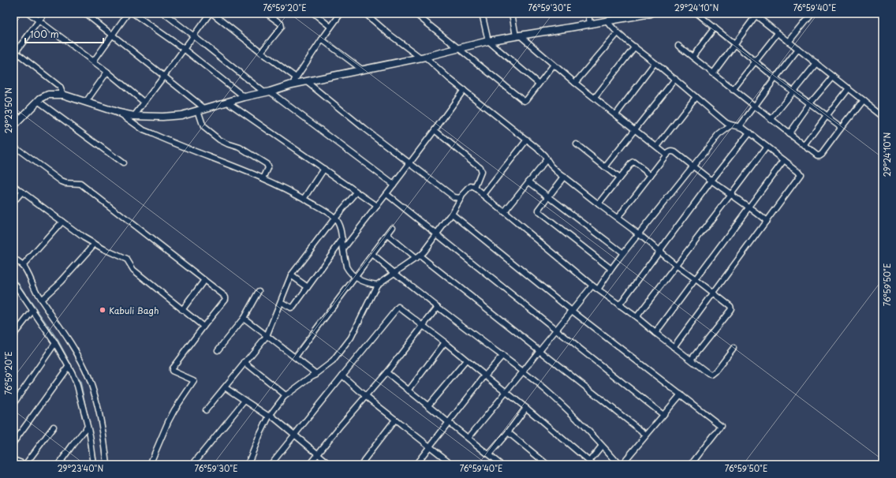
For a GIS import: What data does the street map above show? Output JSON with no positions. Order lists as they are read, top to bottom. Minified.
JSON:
{"places":["Kabuli Bagh"],"scale_bar":"100 m","coordinates":["76°59'20\"E","76°59'30\"E","29°24'10\"N","76°59'40\"E","29°23'50\"N","76°59'50\"E","29°23'40\"N"]}
